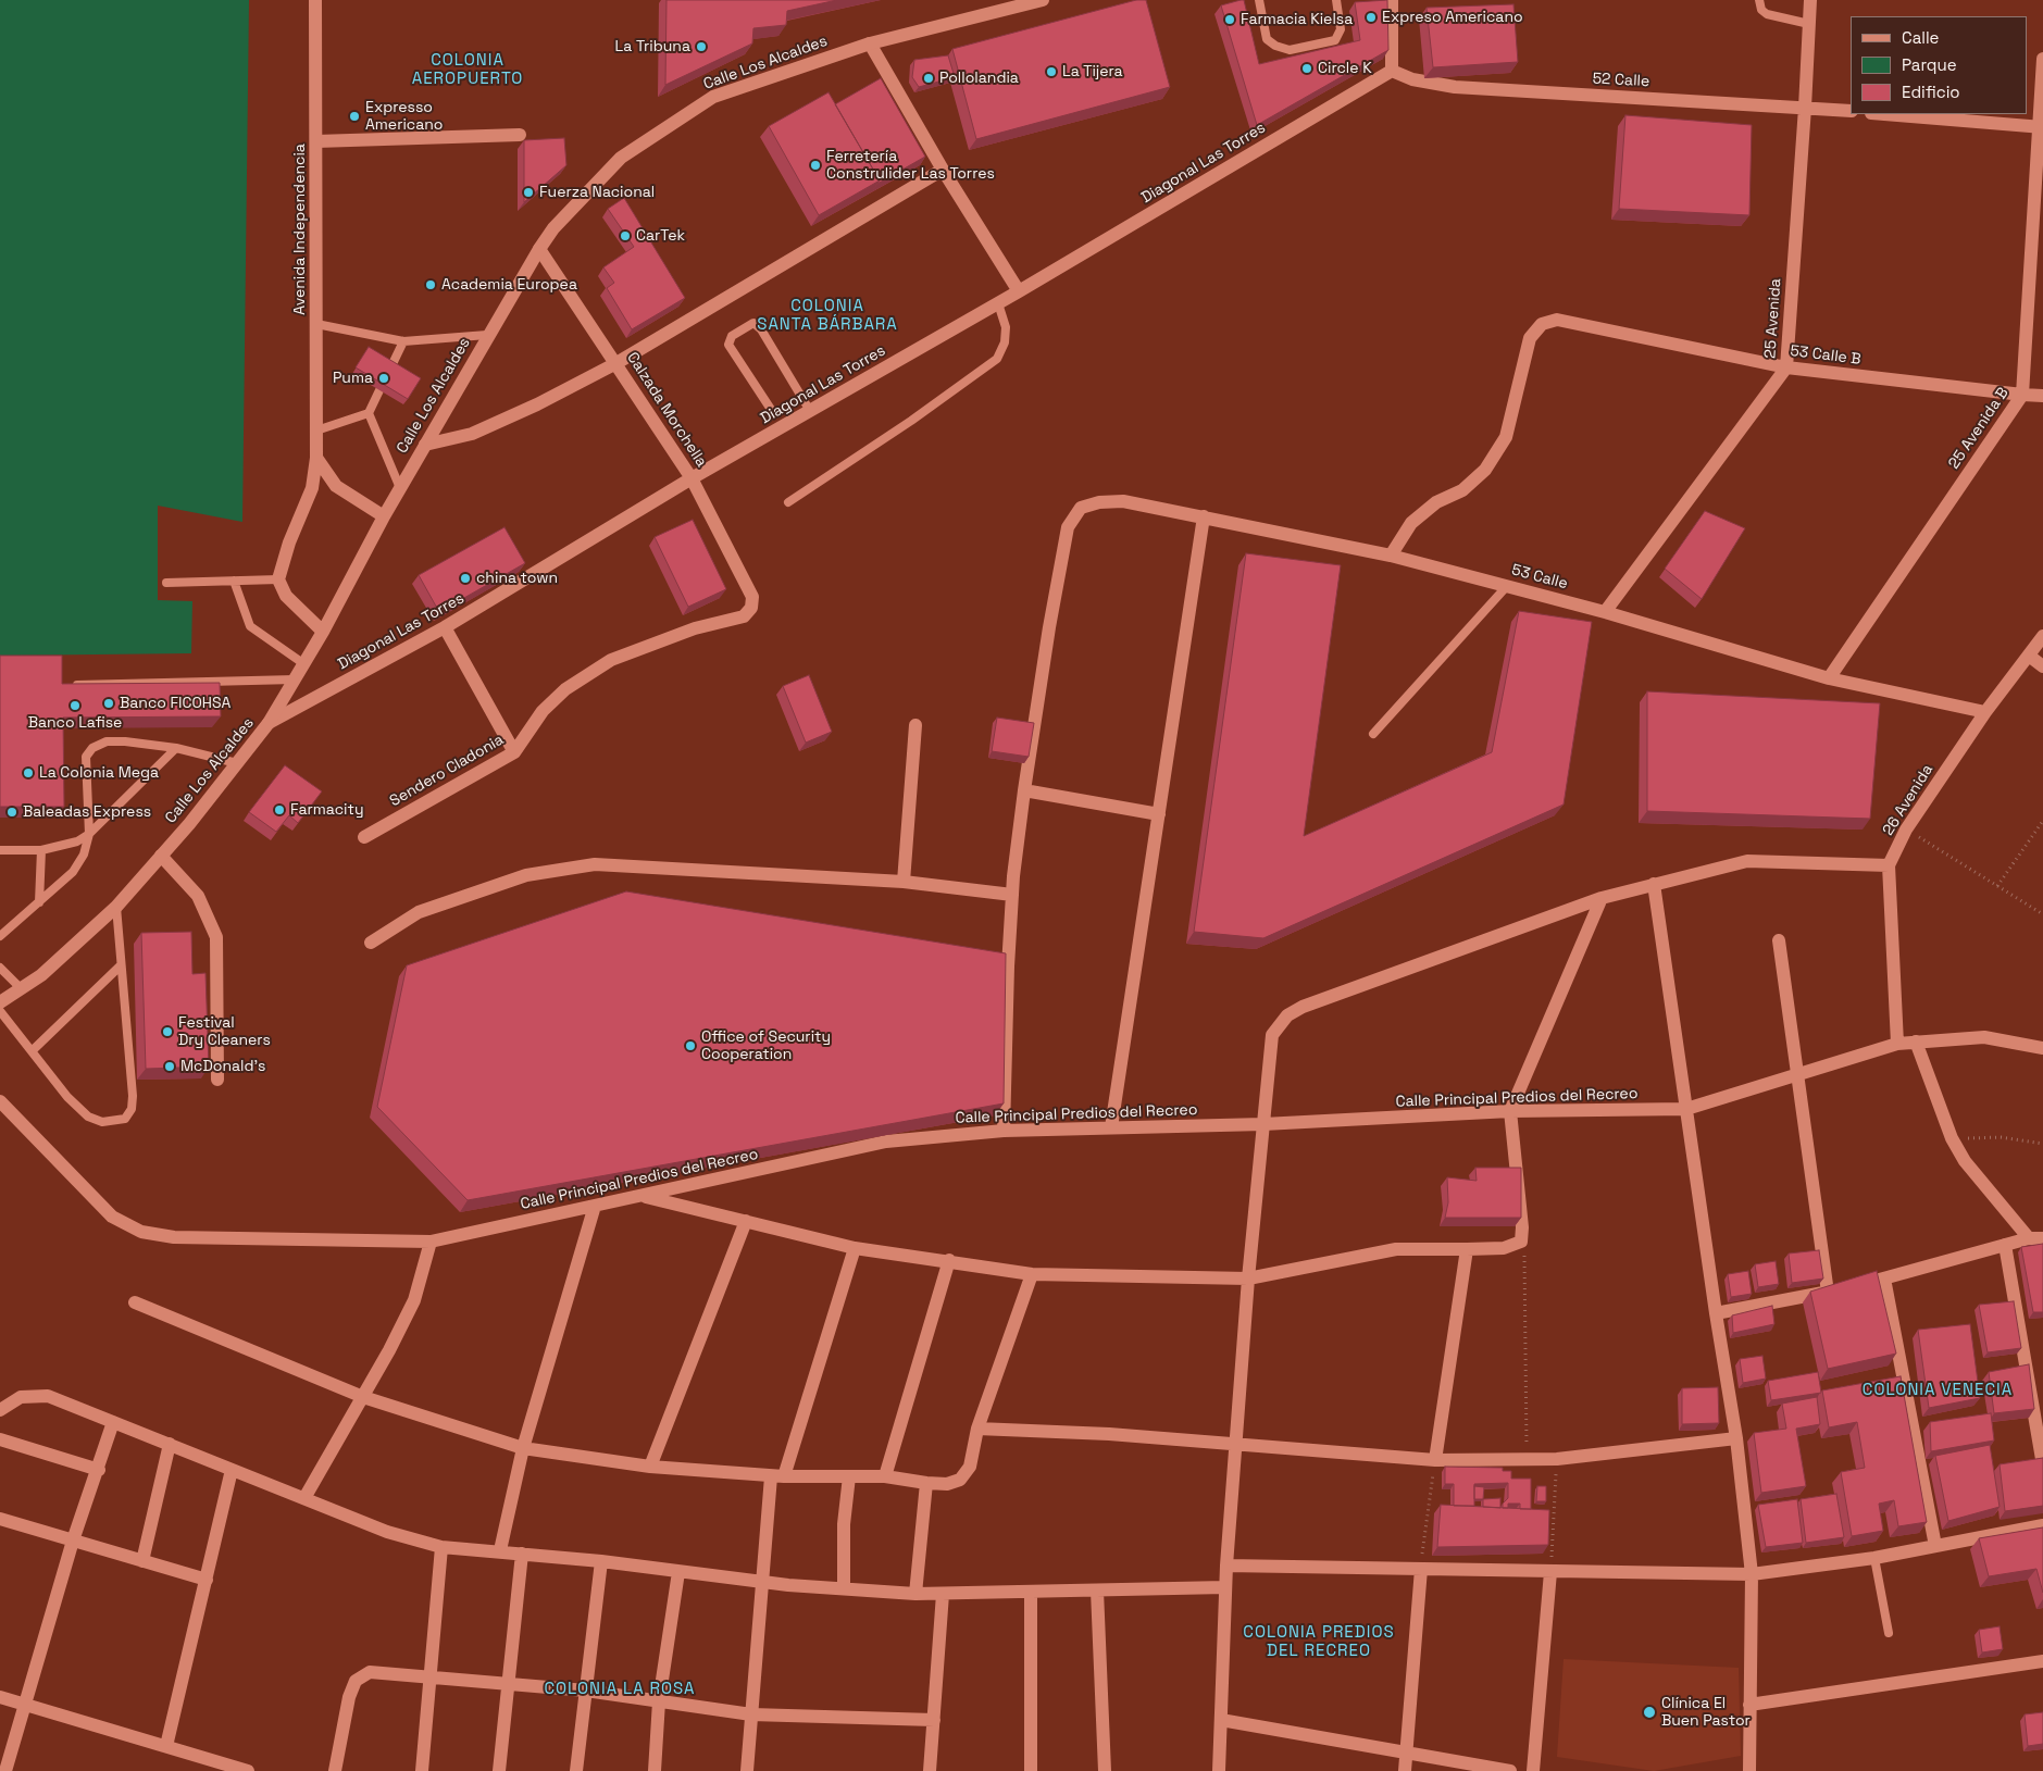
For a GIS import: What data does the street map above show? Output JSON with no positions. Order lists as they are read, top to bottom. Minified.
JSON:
{"streets":{"street":["Calle Los Alcaldes","52 Calle","Diagonal Las Torres","Avenida Independencia","25 Avenida","53 Calle B","Calzada Morchella","25 Avenida B","53 Calle","Sendero Cladonia","26 Avenida","Calle Principal Predios del Recreo"]},"crossings":[["Calle Los Alcaldes","Diagonal Las Torres"],["Calle Los Alcaldes","Calzada Morchella"],["52 Calle","Diagonal Las Torres"],["52 Calle","25 Avenida"],["Diagonal Las Torres","Calzada Morchella"],["25 Avenida","53 Calle B"],["25 Avenida","53 Calle"],["53 Calle B","25 Avenida B"],["53 Calle B","53 Calle"],["Calzada Morchella","Sendero Cladonia"],["25 Avenida B","53 Calle"],["53 Calle","26 Avenida"],["26 Avenida","Calle Principal Predios del Recreo"]],"districts":["COLONIA AEROPUERTO","COLONIA SANTA BÁRBARA","COLONIA VENECIA","COLONIA PREDIOS DEL RECREO","COLONIA LA ROSA"],"places":["Expreso Americano","Farmacia Kielsa","La Tribuna","Circle K","La Tijera","Pollolandia","Expresso Americano","Ferretería Construlider Las Torres","Fuerza Nacional","CarTek","Academia Europea","Puma","china town","Banco FICOHSA","Banco Lafise","La Colonia Mega","Farmacity","Baleadas Express","Festival Dry Cleaners","Office of Security Cooperation","McDonald's","Clínica El Buen Pastor"],"legend":["Calle","Parque","Edificio"]}
